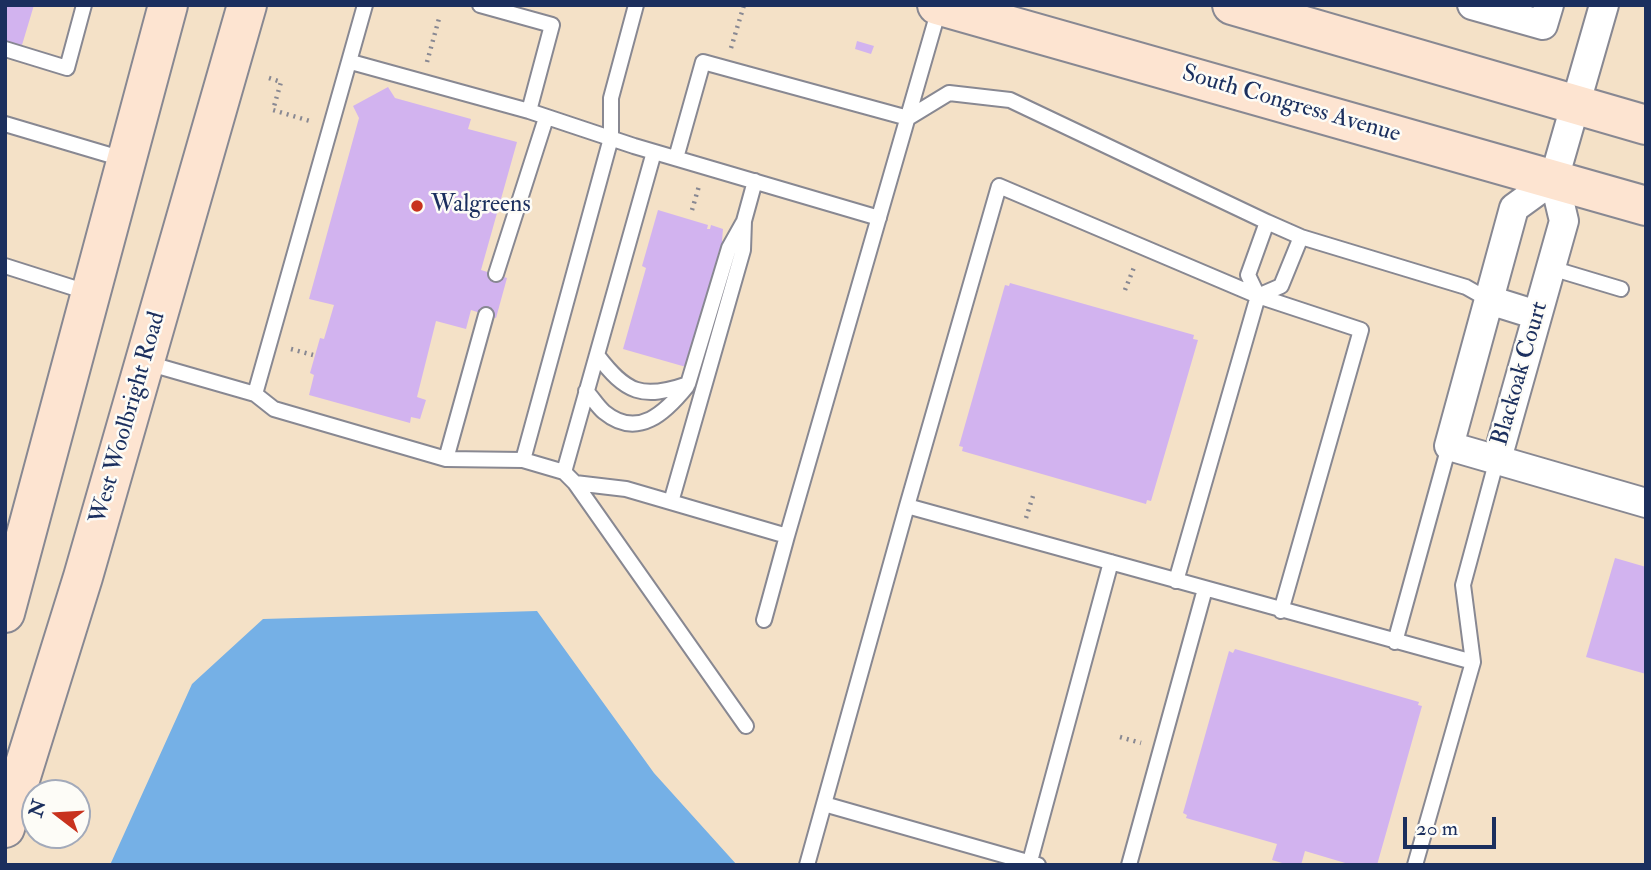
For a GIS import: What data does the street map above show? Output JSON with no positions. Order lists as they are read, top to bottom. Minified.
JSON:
{"streets":{"main road":["South Congress Avenue","West Woolbright Road"],"street":["Blackoak Court"]},"crossings":[["South Congress Avenue","Blackoak Court"]],"places":["Walgreens"],"scale_bar":"20 m","north":"left"}
